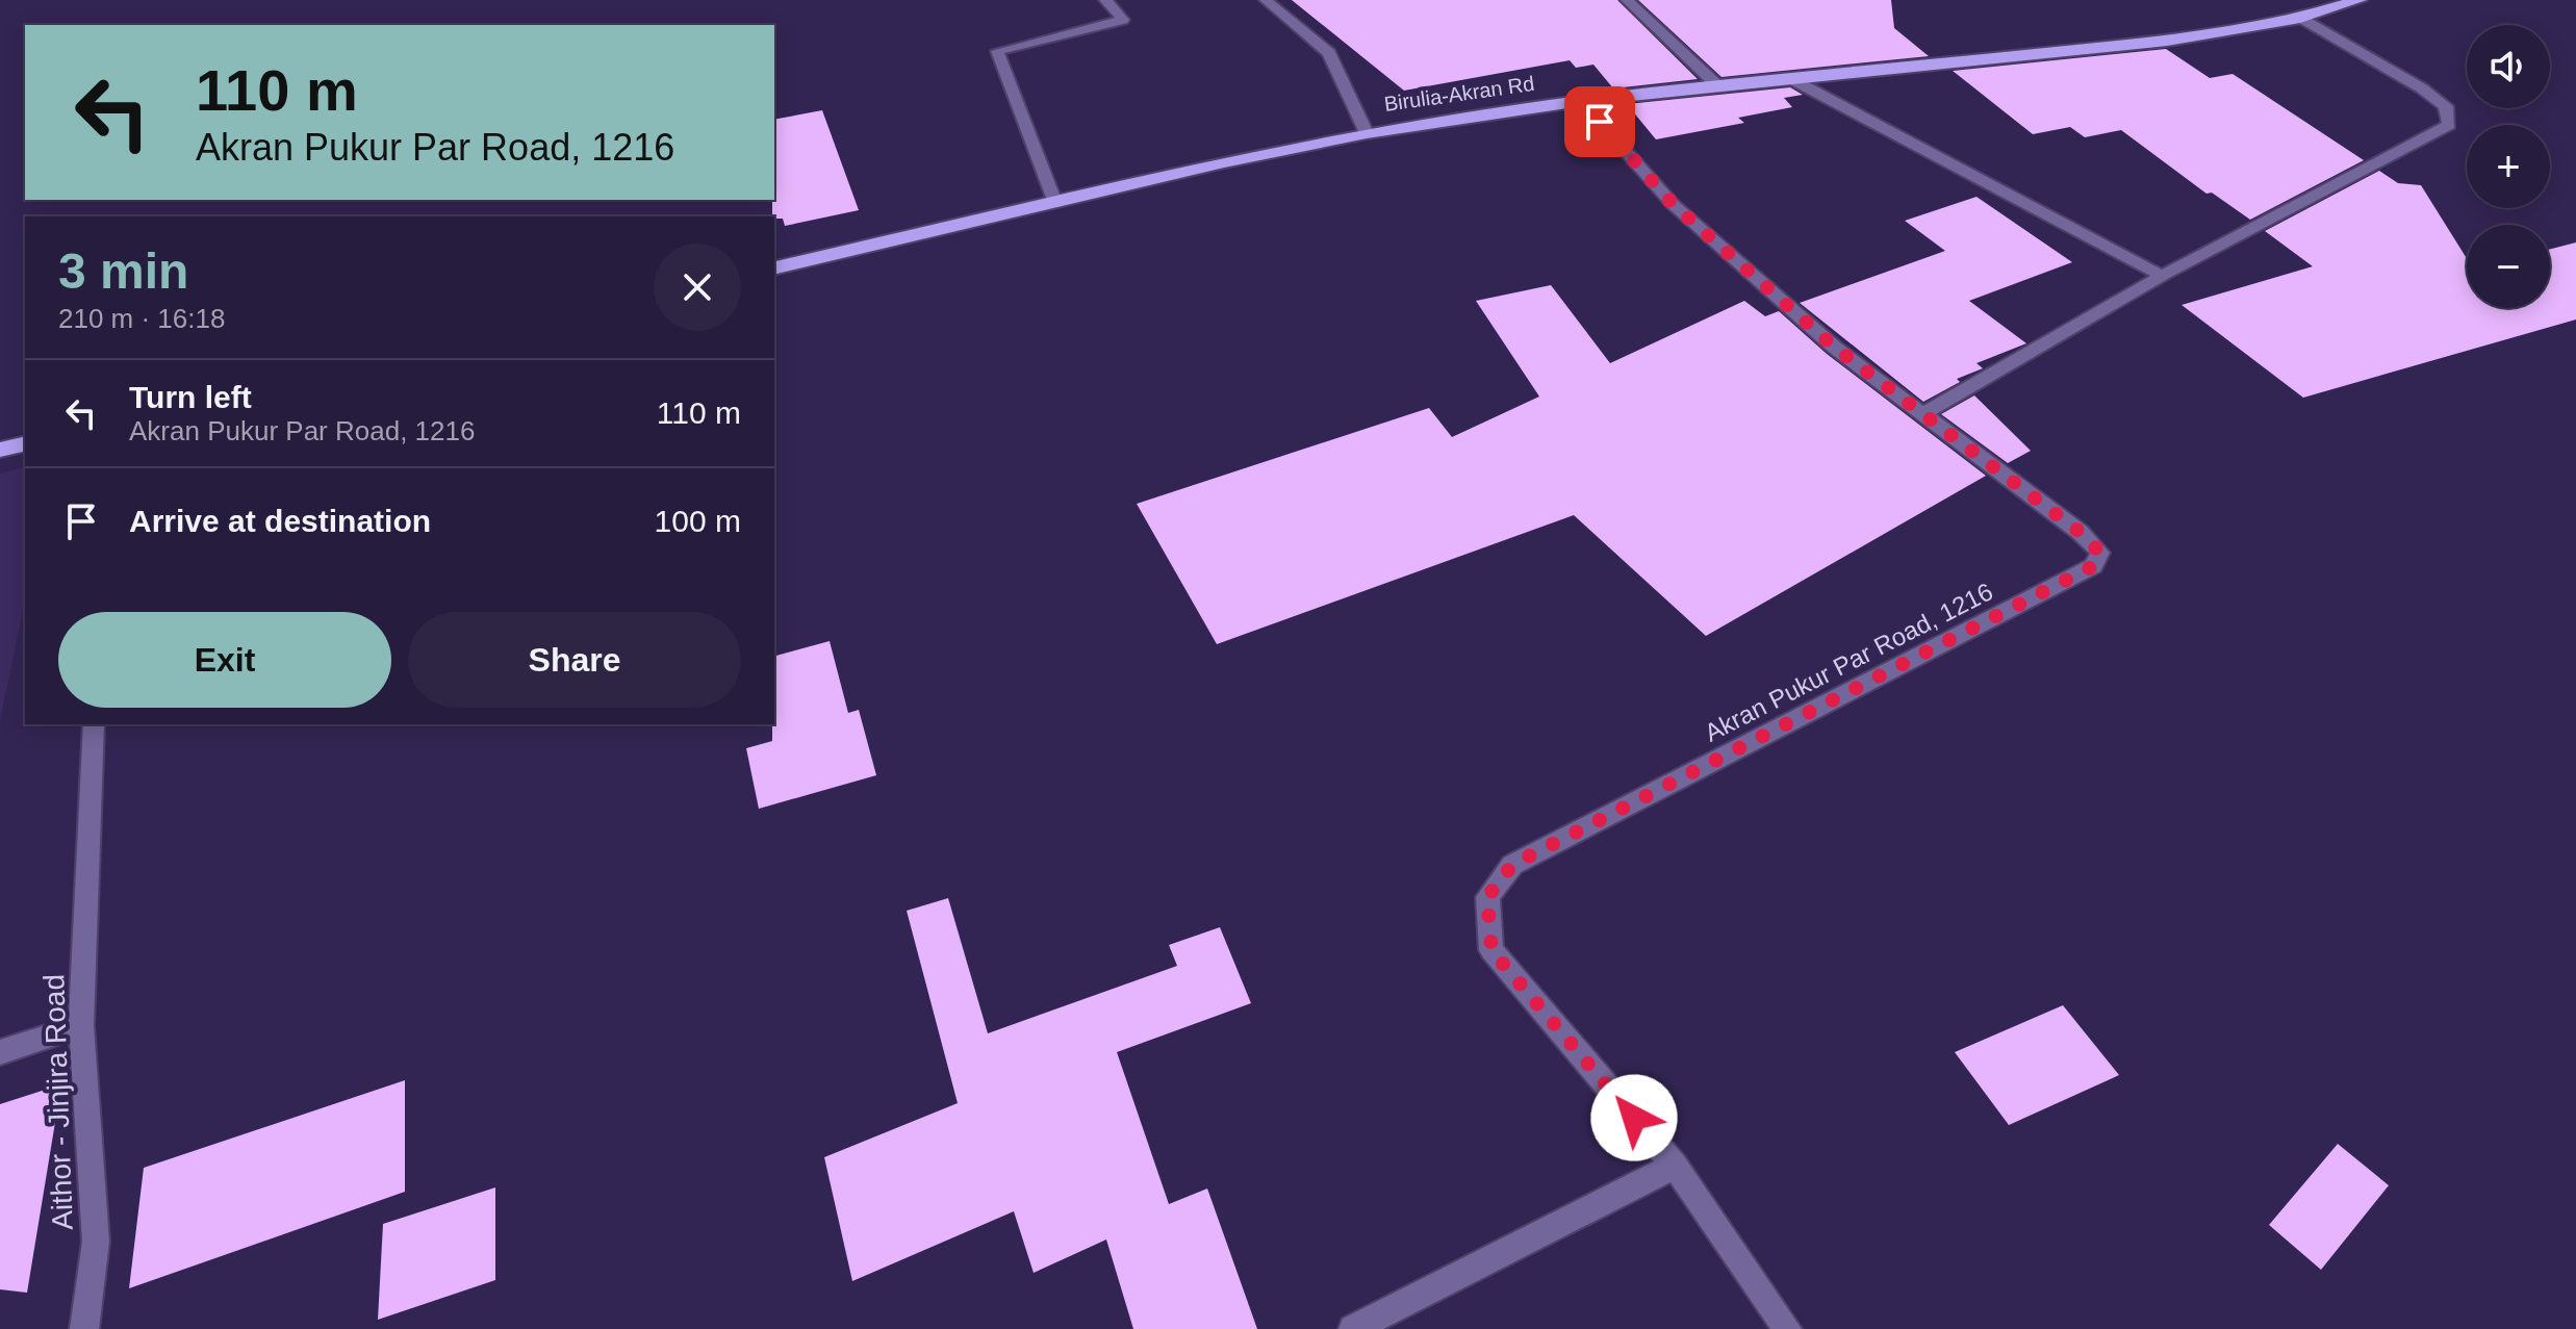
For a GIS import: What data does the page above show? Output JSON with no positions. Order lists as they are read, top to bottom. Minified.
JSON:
{"streets":{"highway":["Birulia-Akran Rd"],"street":["Akran Pukur Par Road, 1216","Aithor - Jinjira Road"]},"crossings":[["Birulia-Akran Rd","Akran Pukur Par Road, 1216"]],"page":{"map_buttons":["+","−"],"turn":["110 m","Akran Pukur Par Road, 1216"],"heading":["3 min","210 m · 16:18"],"list":[{"name":"Turn left","note":"Akran Pukur Par Road, 1216","value":"110 m"},{"name":"Arrive at destination","value":"100 m"}],"buttons":["Exit","Share"]}}
